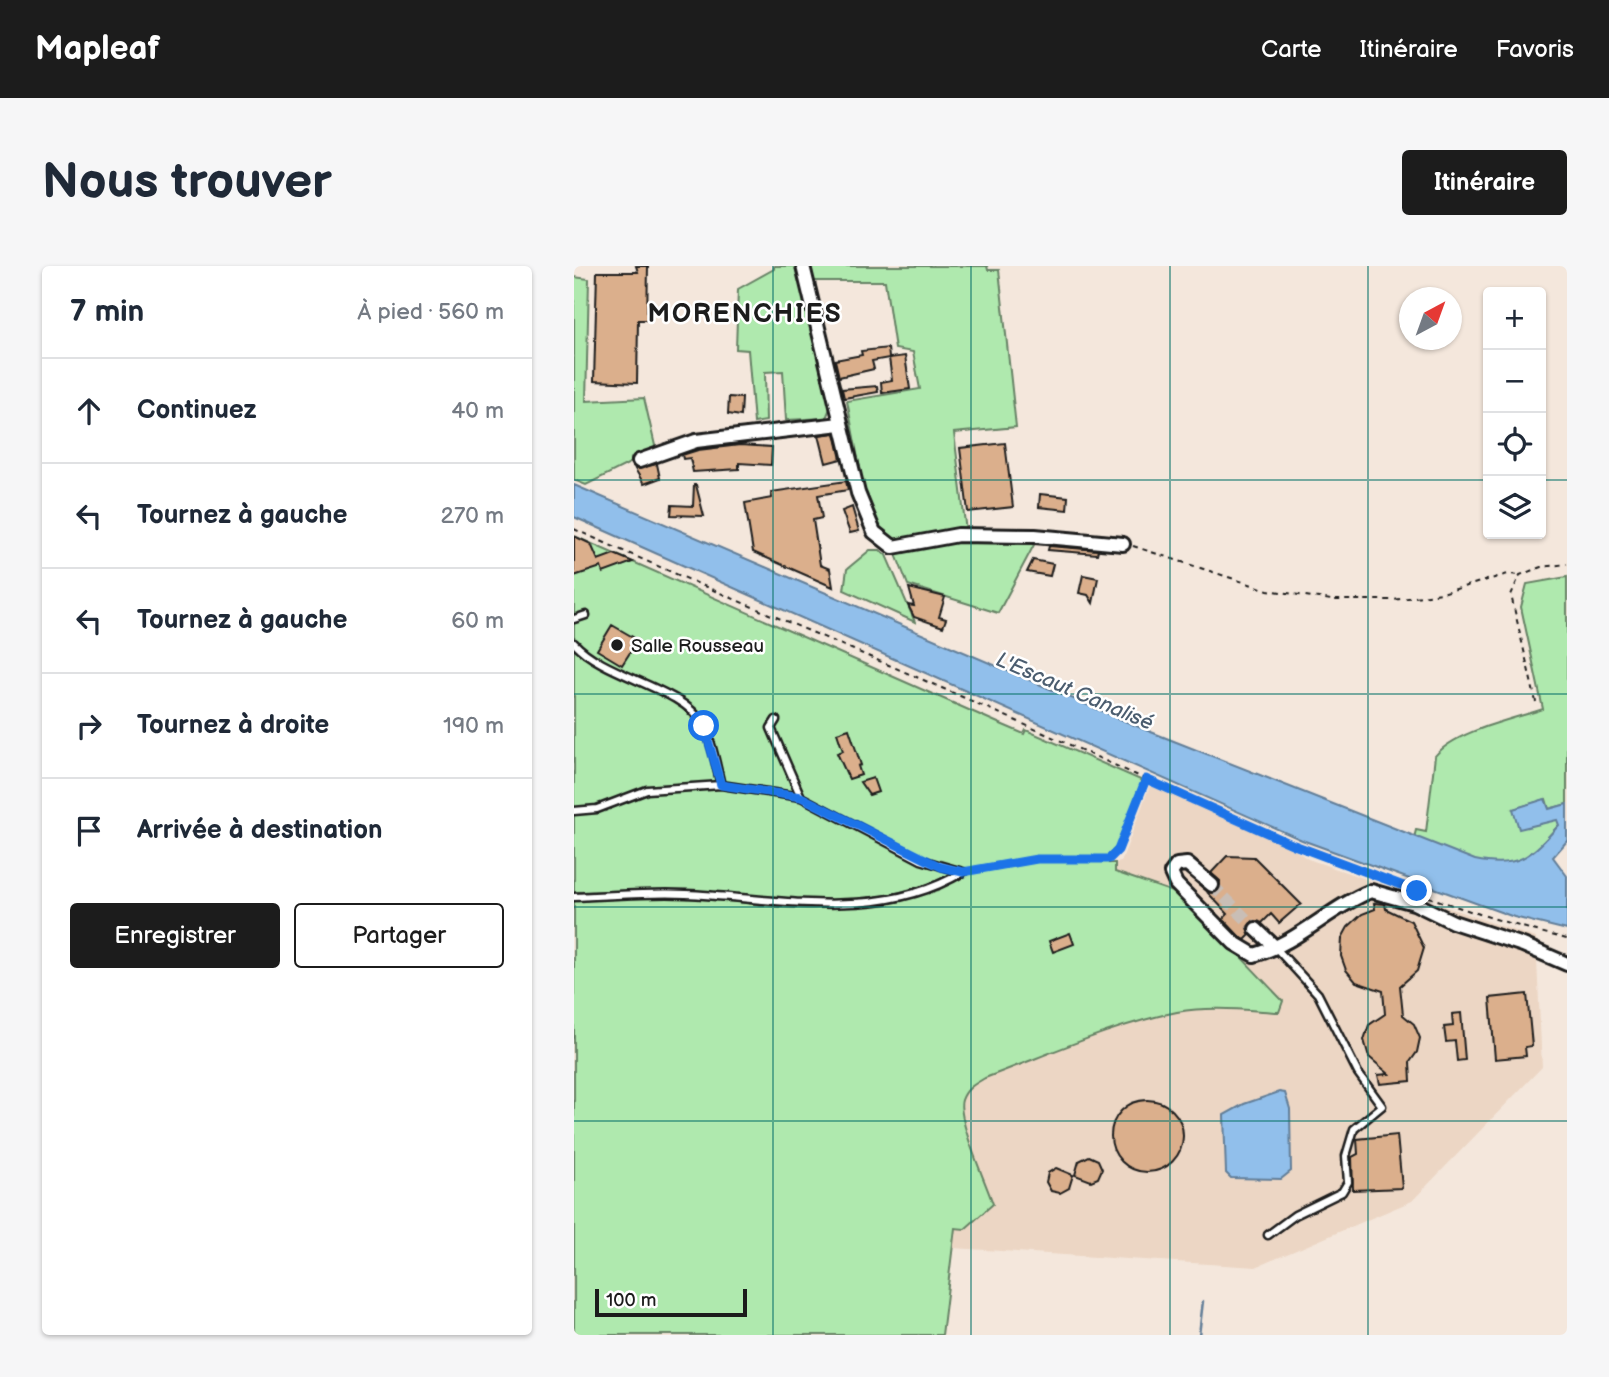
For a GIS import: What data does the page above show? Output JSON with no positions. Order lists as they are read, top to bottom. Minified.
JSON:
{"districts":["MORENCHIES"],"water":["L'Escaut Canalisé"],"places":["Salle Rousseau"],"scale_bar":"100 m","north":"top right","page":{"header":"Mapleaf","nav":["Carte","Itinéraire","Favoris"],"buttons":["Itinéraire",["Enregistrer","Partager"]],"title":"Nous trouver","heading":["7 min","À pied · 560 m"],"map_buttons":["+","−"],"list":[["Continuez","40 m"],["Tournez à gauche","270 m"],["Tournez à gauche","60 m"],["Tournez à droite","190 m"],"Arrivée à destination"],"scale":"100 m"}}
